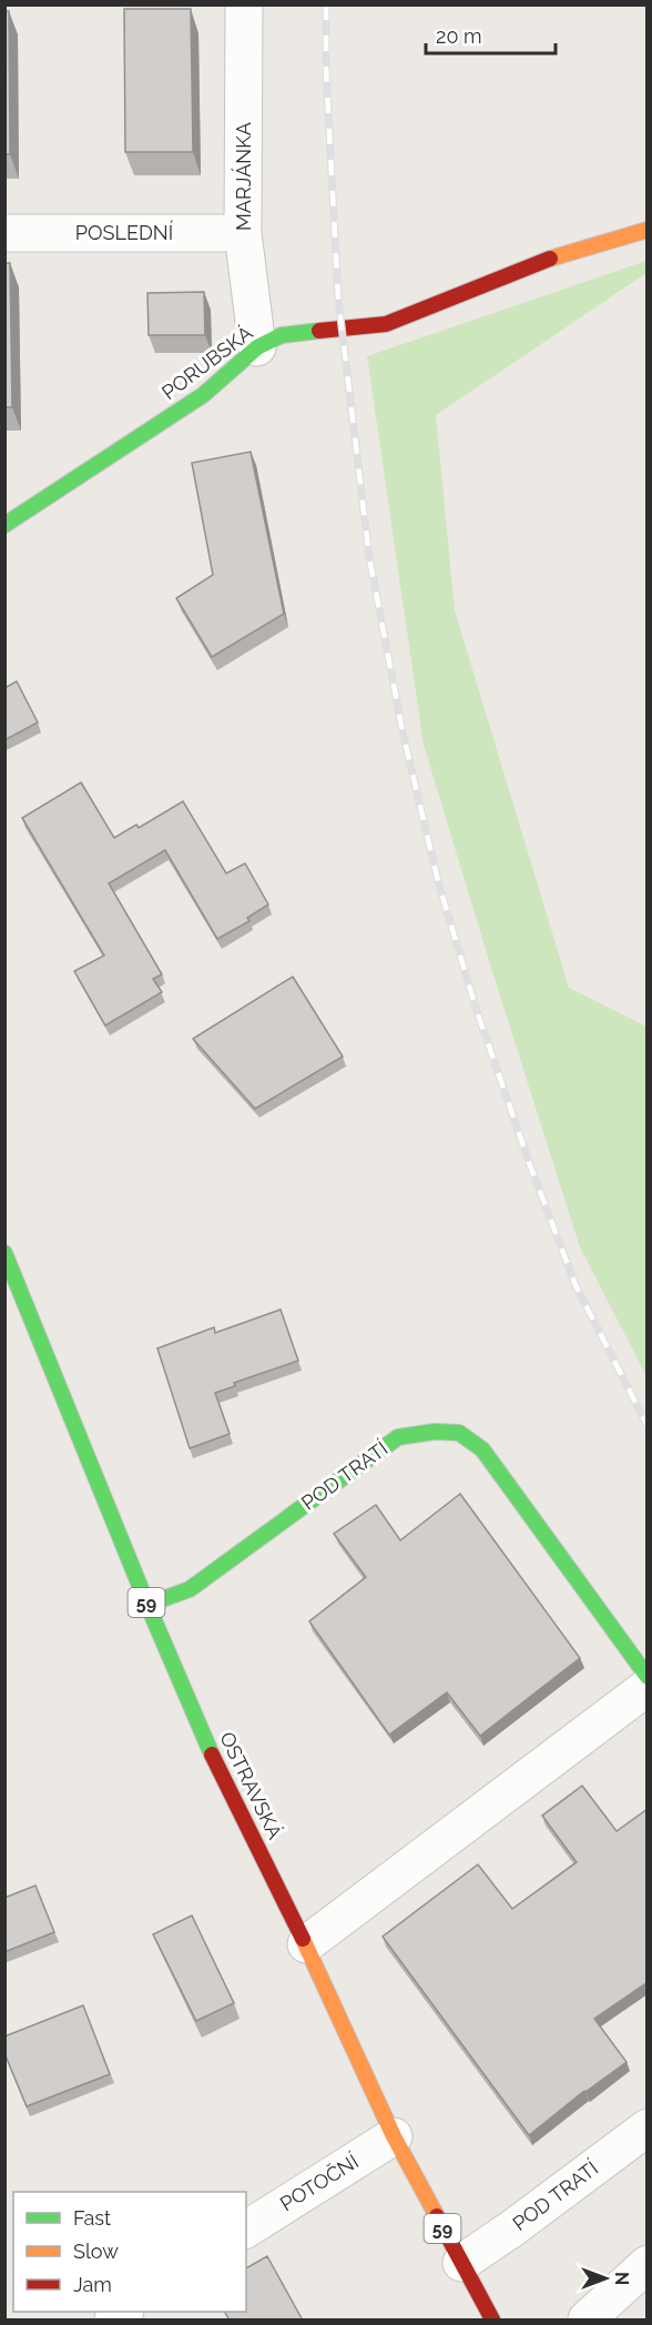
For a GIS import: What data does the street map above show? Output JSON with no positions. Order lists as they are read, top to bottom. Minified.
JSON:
{"streets":{"street":["MARJÁNKA","POSLEDNÍ","PORUBSKÁ","POD TRATÍ","59","OSTRAVSKÁ","POTOČNÍ"]},"crossings":[["MARJÁNKA","POSLEDNÍ"],["MARJÁNKA","PORUBSKÁ"],["POD TRATÍ","OSTRAVSKÁ"],["OSTRAVSKÁ","POTOČNÍ"]],"legend":["Fast","Slow","Jam"],"scale_bar":"20 m","north":"right"}
